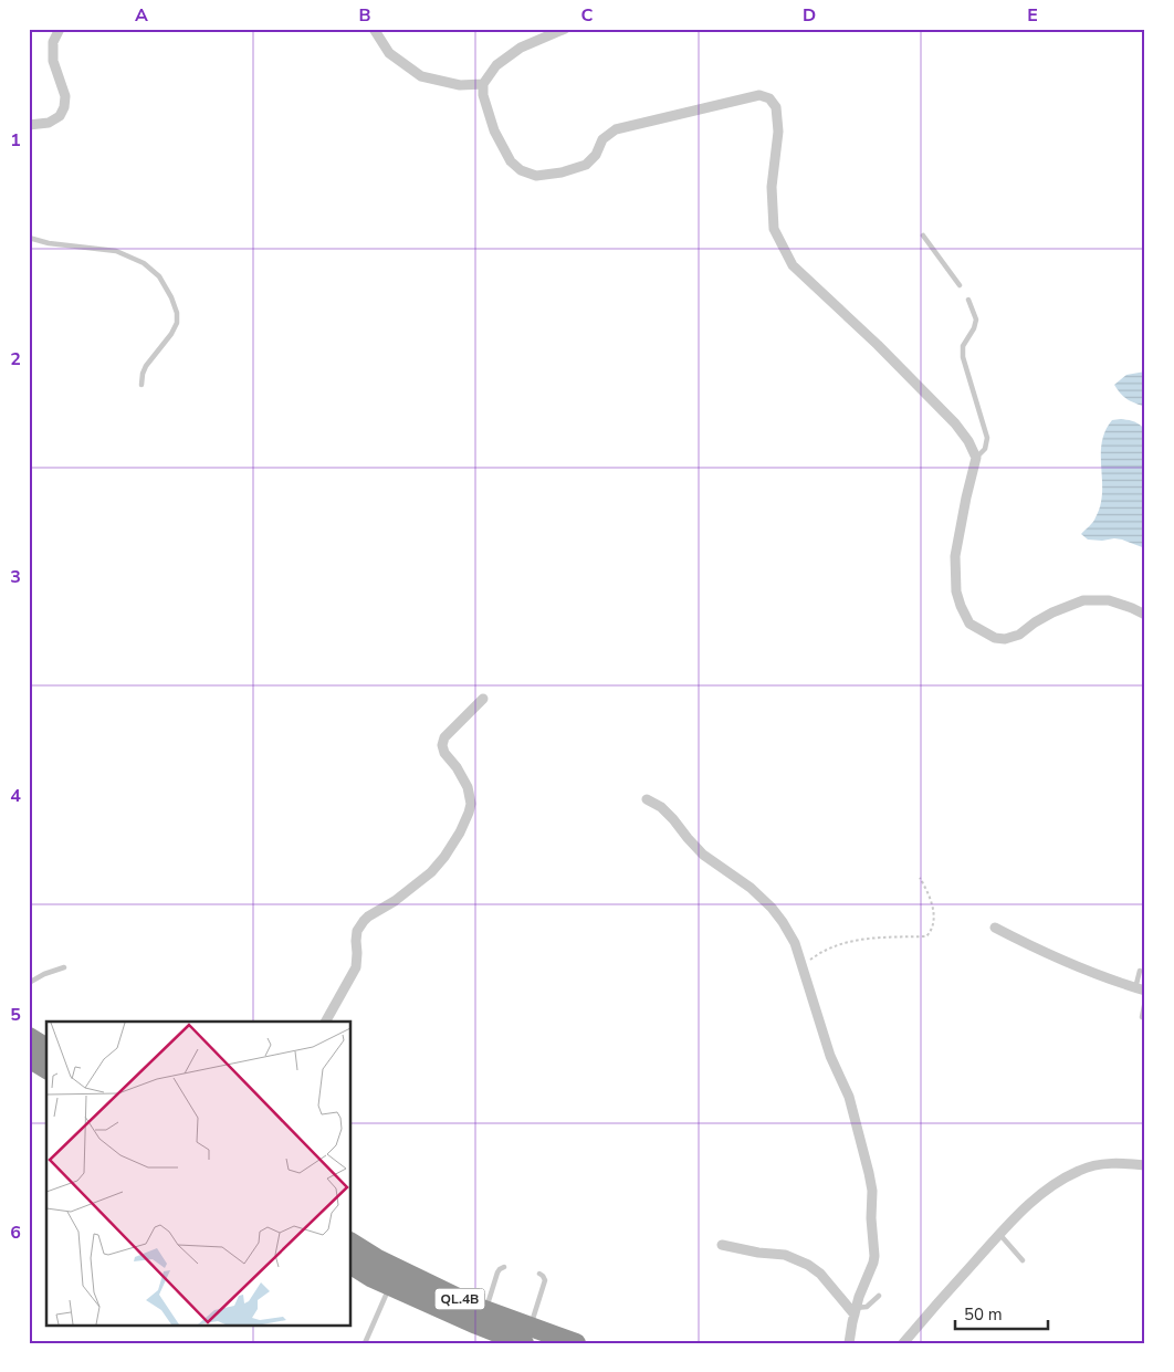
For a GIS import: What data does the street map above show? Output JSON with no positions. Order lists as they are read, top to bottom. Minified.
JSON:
{"streets":{"highway":["QL.4B"]},"scale_bar":"50 m","grid":{"columns":["A","B","C","D","E"],"rows":["1","2","3","4","5","6"]}}
